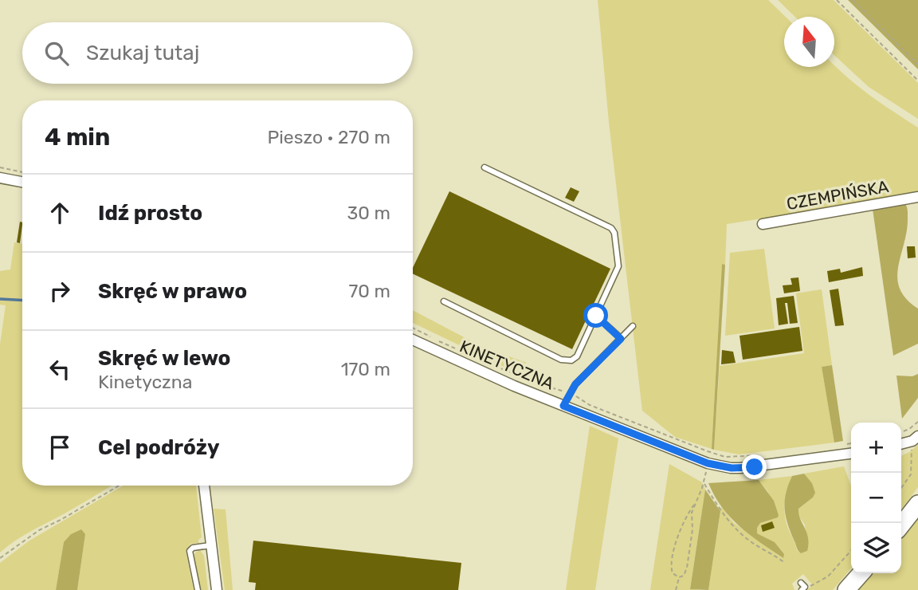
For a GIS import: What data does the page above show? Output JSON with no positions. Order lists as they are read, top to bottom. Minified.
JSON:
{"streets":{"street":["CZEMPIŃSKA","KINETYCZNA"]},"north":"top","page":{"search":"Szukaj tutaj","heading":["4 min","Pieszo · 270 m"],"list":[["Idź prosto","30 m"],["Skręć w prawo","70 m"],["Skręć w lewo","Kinetyczna","170 m"],"Cel podróży"],"map_buttons":["+","−"]}}
